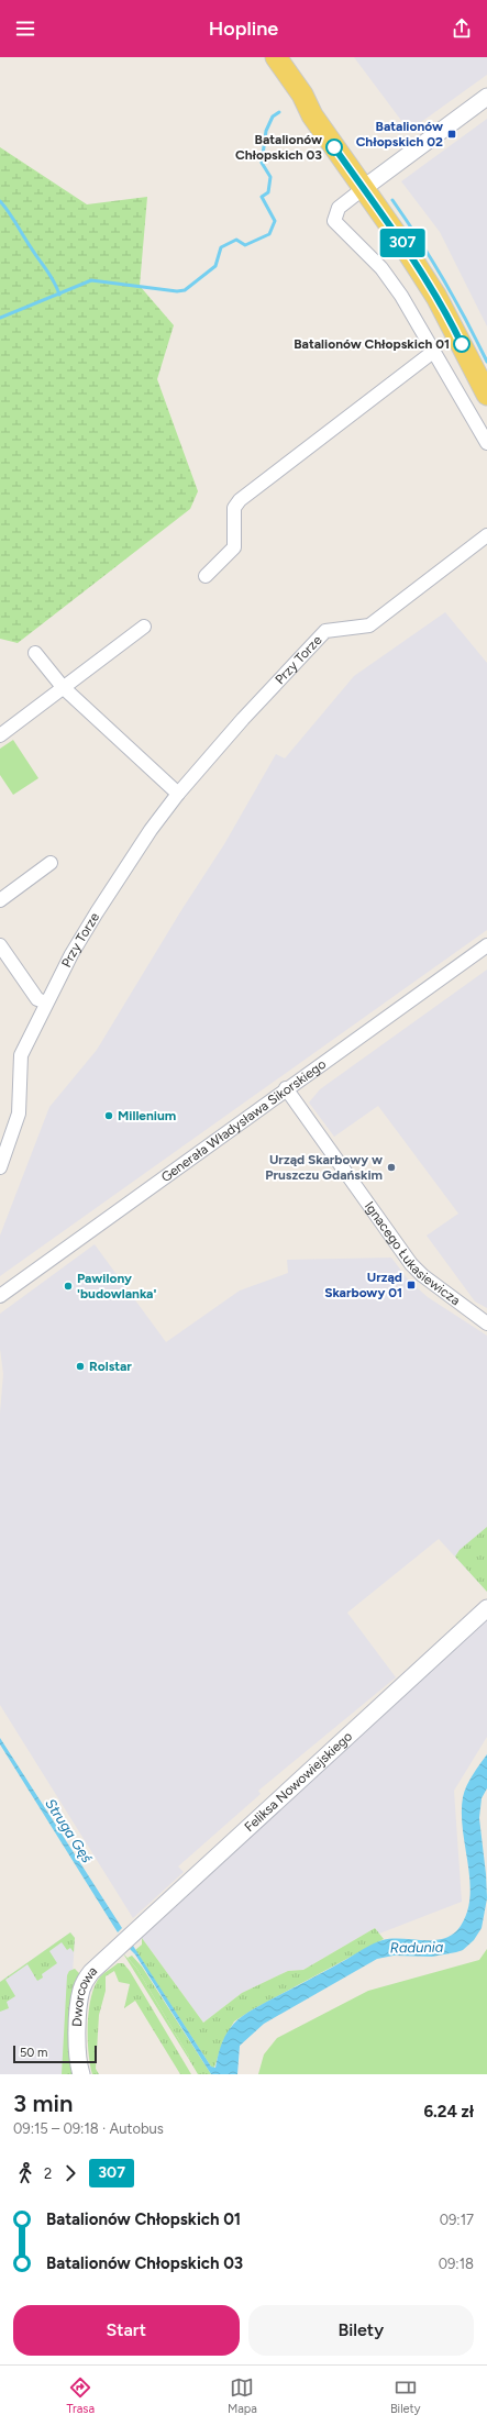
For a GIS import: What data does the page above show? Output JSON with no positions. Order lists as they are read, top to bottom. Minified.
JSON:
{"streets":{"street":["Przy Torze","Generała Władysława Sikorskiego","Ignacego Łukasiewicza","Feliksa Nowowiejskiego","Dworcowa"]},"crossings":[["Generała Władysława Sikorskiego","Ignacego Łukasiewicza"],["Feliksa Nowowiejskiego","Dworcowa"]],"water":["Struga Gęś","Radunia"],"places":{"transit":["Batalionów Chłopskich 02","Urząd Skarbowy 01"],"other":["Batalionów Chłopskich 03","Batalionów Chłopskich 01","Millenium","Urząd Skarbowy w Pruszczu Gdańskim","Pawilony 'budowlanka'","Rolstar"]},"lines":["bus line 307"],"scale_bar":"50 m","page":{"header":"Hopline","on_map":"307","scale":"50 m","heading":["3 min","09:15 – 09:18 · Autobus","6.24 zł"],"legs":["2","307"],"list":[{"name":"Batalionów Chłopskich 01","value":"09:17"},{"name":"Batalionów Chłopskich 03","value":"09:18"}],"buttons":["Start","Bilety"],"tabs":["Trasa","Mapa","Bilety"]}}
